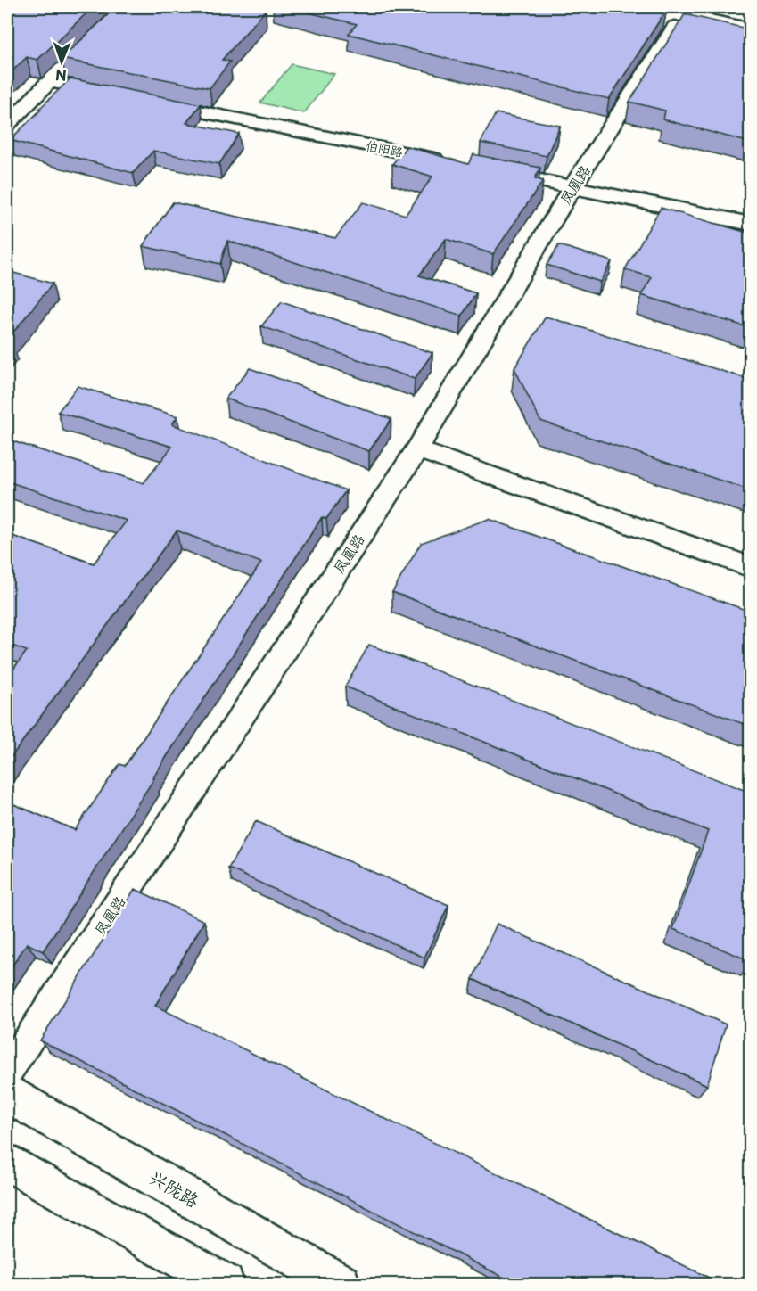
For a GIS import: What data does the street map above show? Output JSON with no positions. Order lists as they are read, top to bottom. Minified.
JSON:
{"streets":{"highway":["兴陇路"],"street":["伯阳路","凤凰路"]},"north":"bottom"}
